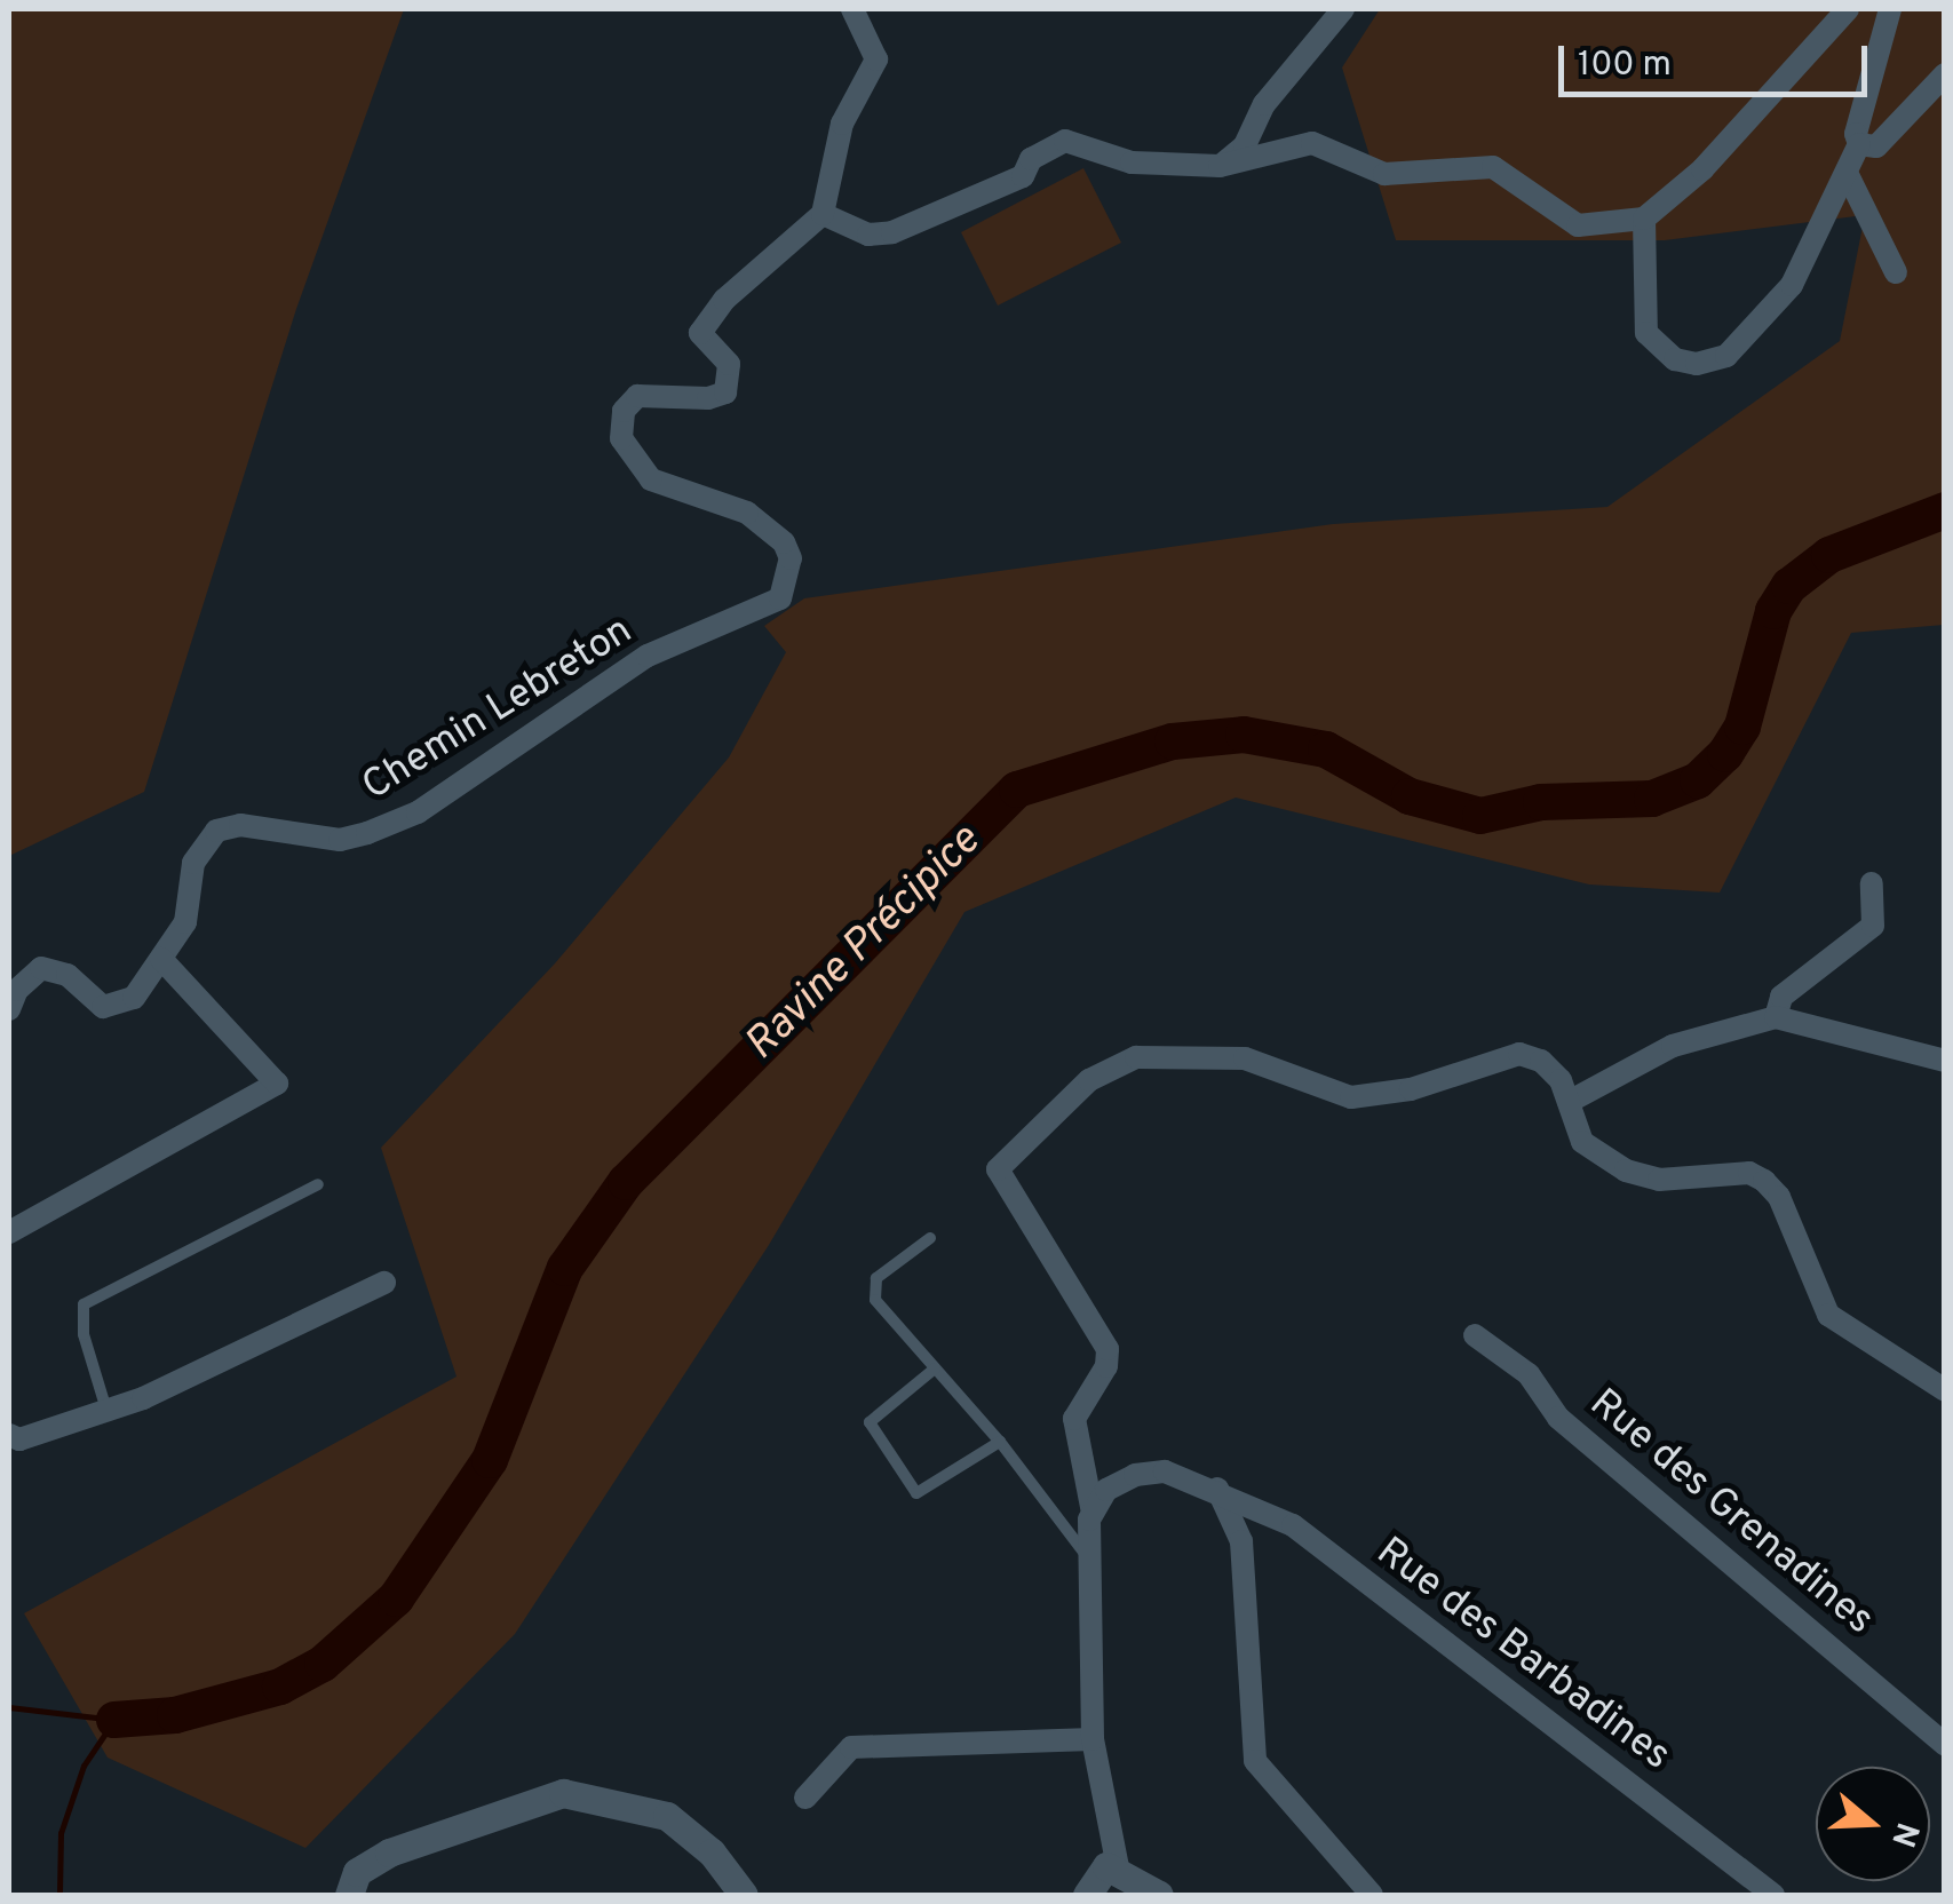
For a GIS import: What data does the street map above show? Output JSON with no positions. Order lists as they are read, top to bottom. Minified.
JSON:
{"streets":{"street":["Chemin Lebreton","Rue des Grenadines","Rue des Barbadines"]},"water":["Ravine Précipice"],"scale_bar":"100 m","north":"right"}
